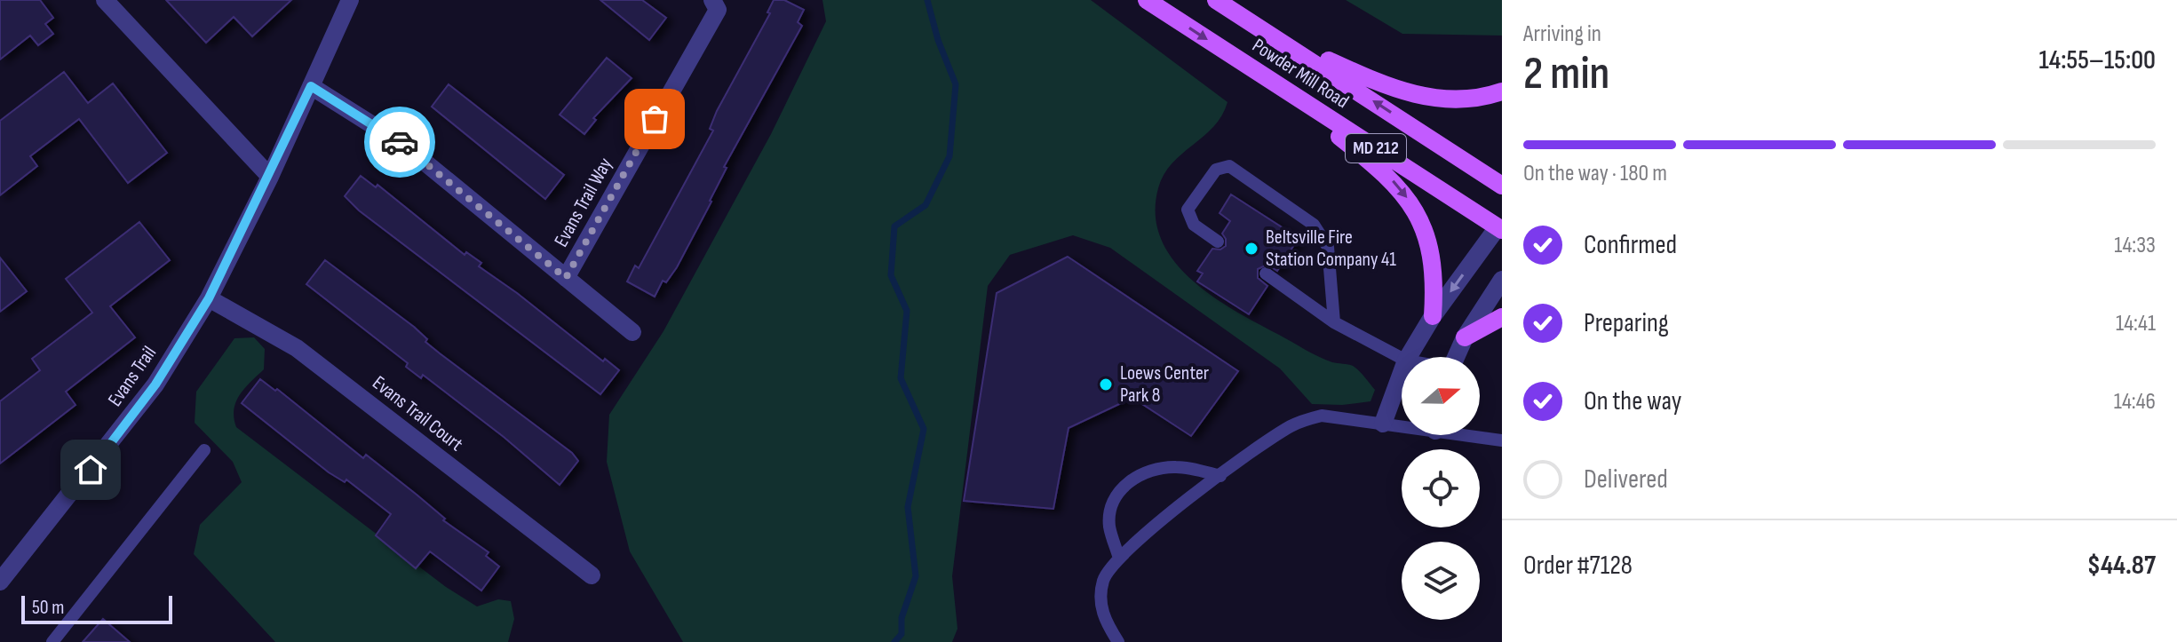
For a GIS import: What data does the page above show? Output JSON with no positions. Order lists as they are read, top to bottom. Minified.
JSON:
{"streets":{"main road":["Powder Mill Road","MD 212"],"street":["Evans Trail Way","Evans Trail","Evans Trail Court"]},"crossings":[["Evans Trail","Evans Trail Court"]],"places":["Beltsville Fire Station Company 41","Loews Center Park 8"],"scale_bar":"50 m","north":"right","page":{"heading":["2 min","Arriving in","14:55–15:00"],"panel":["Order #7128","$44.87"],"bar":"On the way · 180 m","list":[["Confirmed","14:33"],["Preparing","14:41"],["On the way","14:46"],"Delivered"],"scale":"50 m"}}
